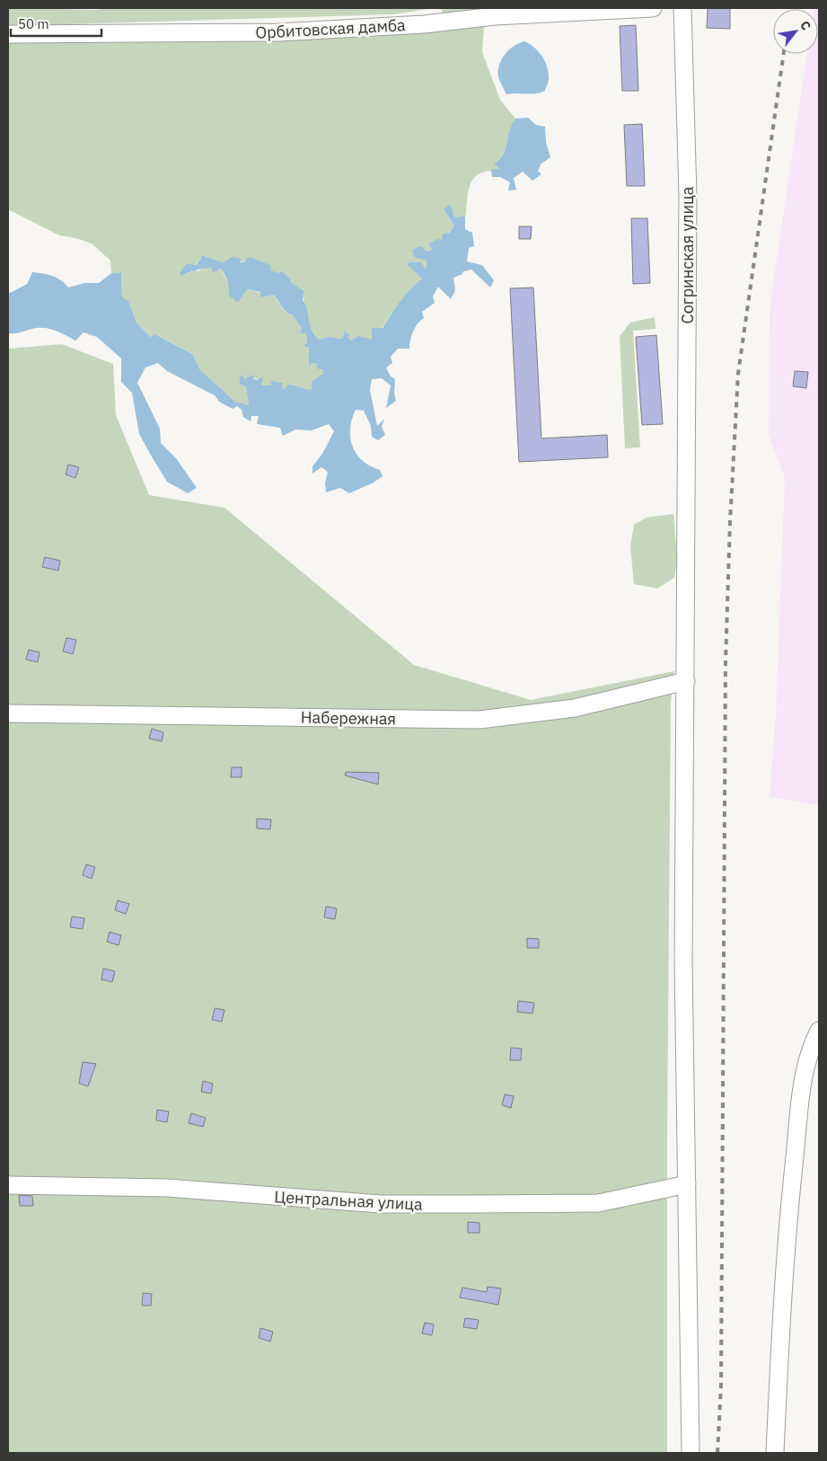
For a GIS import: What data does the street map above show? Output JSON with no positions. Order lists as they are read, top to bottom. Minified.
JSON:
{"streets":{"street":["Орбитовская дамба","Согринская улица","Набережная","Центральная улица"]},"crossings":[["Согринская улица","Набережная"],["Согринская улица","Центральная улица"]],"scale_bar":"50 m","north":"top right"}
